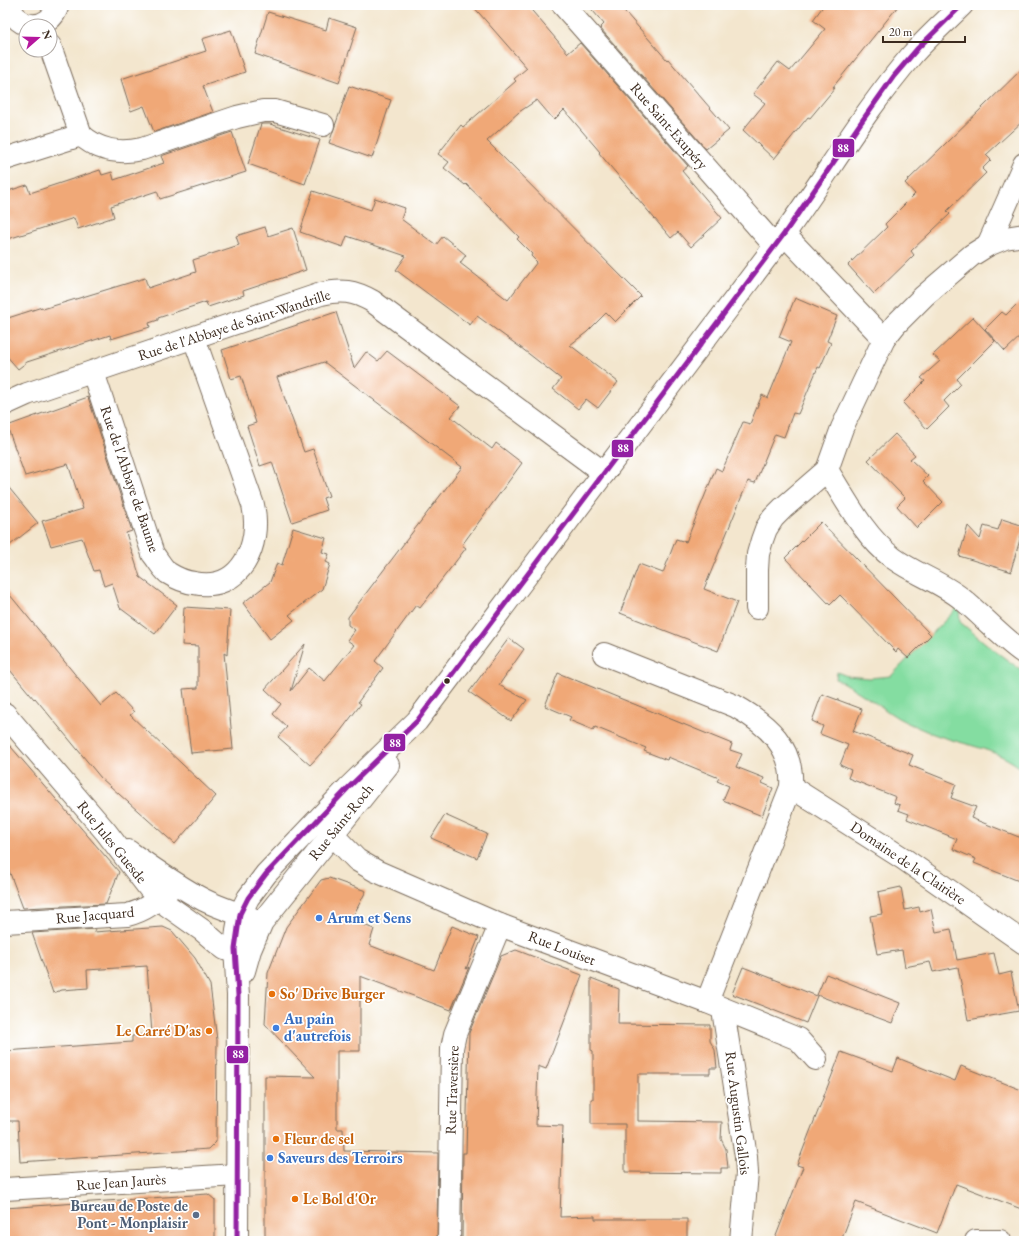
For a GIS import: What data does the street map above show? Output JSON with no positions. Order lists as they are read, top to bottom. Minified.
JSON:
{"streets":{"street":["Rue Saint-Exupéry","Rue de l'Abbaye de Saint-Wandrille","Rue de l'Abbaye de Baume","Rue Saint-Roch","Rue Jules Guesde","Domaine de la Clairière","Rue Jacquard","Rue Louiset","Rue Traversière","Rue Augustin Gallois","Rue Jean Jaurès"]},"crossings":[["Rue Saint-Exupéry","Rue Saint-Roch"],["Rue de l'Abbaye de Saint-Wandrille","Rue de l'Abbaye de Baume"],["Rue de l'Abbaye de Saint-Wandrille","Rue Saint-Roch"],["Rue Saint-Roch","Rue Louiset"],["Rue Jules Guesde","Rue Jacquard"],["Rue Louiset","Rue Traversière"],["Rue Louiset","Rue Augustin Gallois"]],"places":["Arum et Sens","So' Drive Burger","Au pain d'autrefois","Le Carré D'as","Fleur de sel","Saveurs des Terroirs","Le Bol d'Or","Bureau de Poste de Pont - Monplaisir"],"lines":["transit line 88"],"scale_bar":"20 m","north":"right"}
